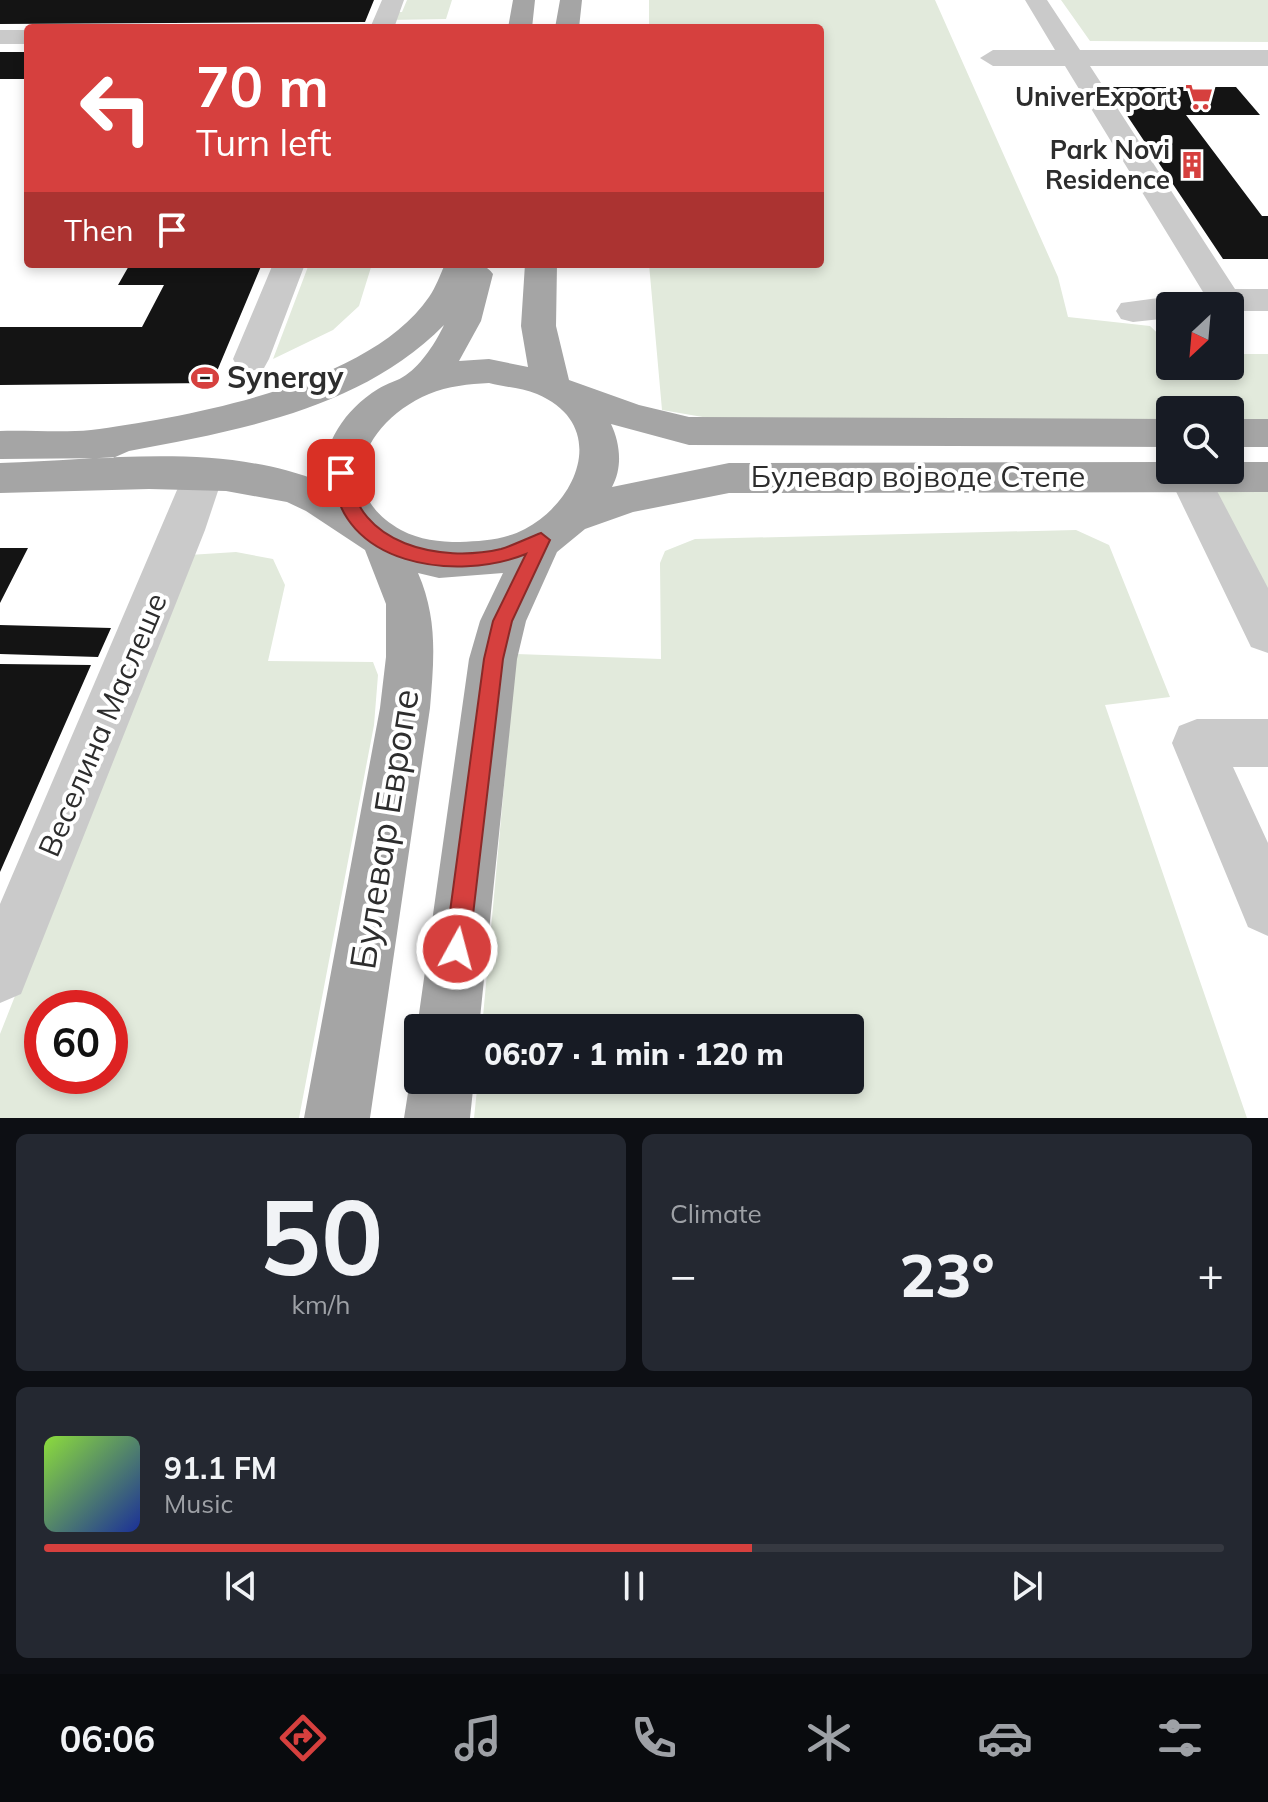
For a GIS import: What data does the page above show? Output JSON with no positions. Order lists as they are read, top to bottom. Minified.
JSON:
{"streets":{"main road":["Булевар војводе Степе","Булевар Европе"],"street":["Веселина Маслеше"]},"crossings":[["Булевар војводе Степе","Булевар Европе"]],"places":{"supermarket":["UniverExport"],"building":["Park Novi Residence"],"sports":["Synergy"]},"north":"bottom left","page":{"turn":["70 m","Turn left"],"then":"Then","limit":"60","trip":"06:07 · 1 min · 120 m","tile":[["50","km/h"],"Climate"],"heat":["−","23°","+"],"song":["91.1 FM","Music"],"tabs":"06:06"}}
